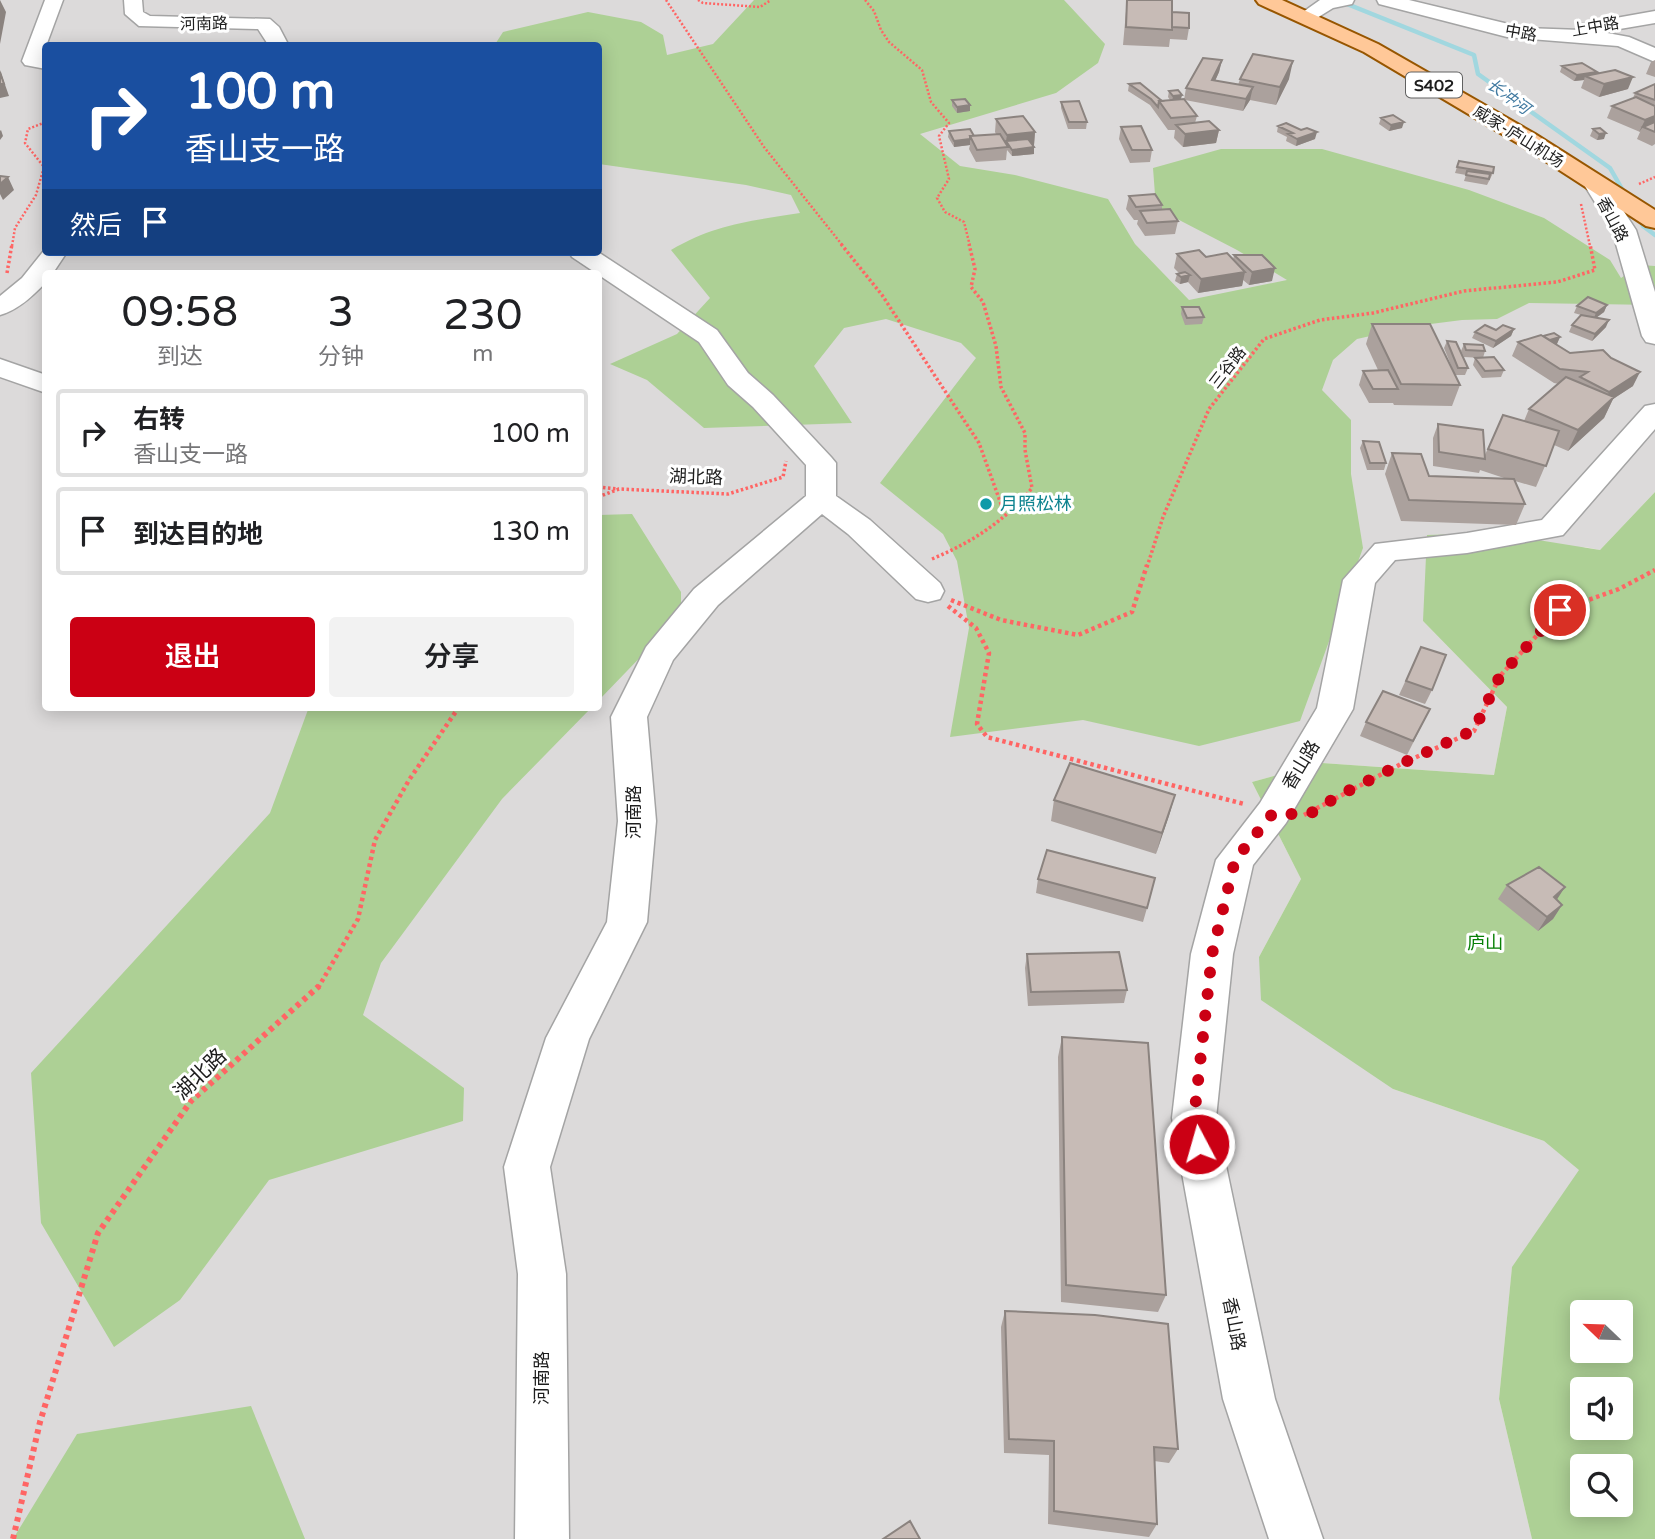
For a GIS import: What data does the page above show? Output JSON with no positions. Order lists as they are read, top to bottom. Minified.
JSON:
{"streets":{"main road":["S402","威家-庐山机场"],"street":["河南路","上中路","中路","香山路"],"path":["三谷路","湖北路"]},"crossings":[["上中路","中路"],["威家-庐山机场","香山路"],["威家-庐山机场","三谷路"],["香山路","三谷路"]],"water":["长冲河"],"parks":["庐山"],"places":["月照松林"],"north":"top left","page":{"turn":["100 m","香山支一路"],"then":"然后","eta":["09:58","到达","3","分钟","230","m"],"list":[{"name":"右转","note":"香山支一路","value":"100 m"},{"name":"到达目的地","value":"130 m"}],"buttons":["退出","分享"]}}
